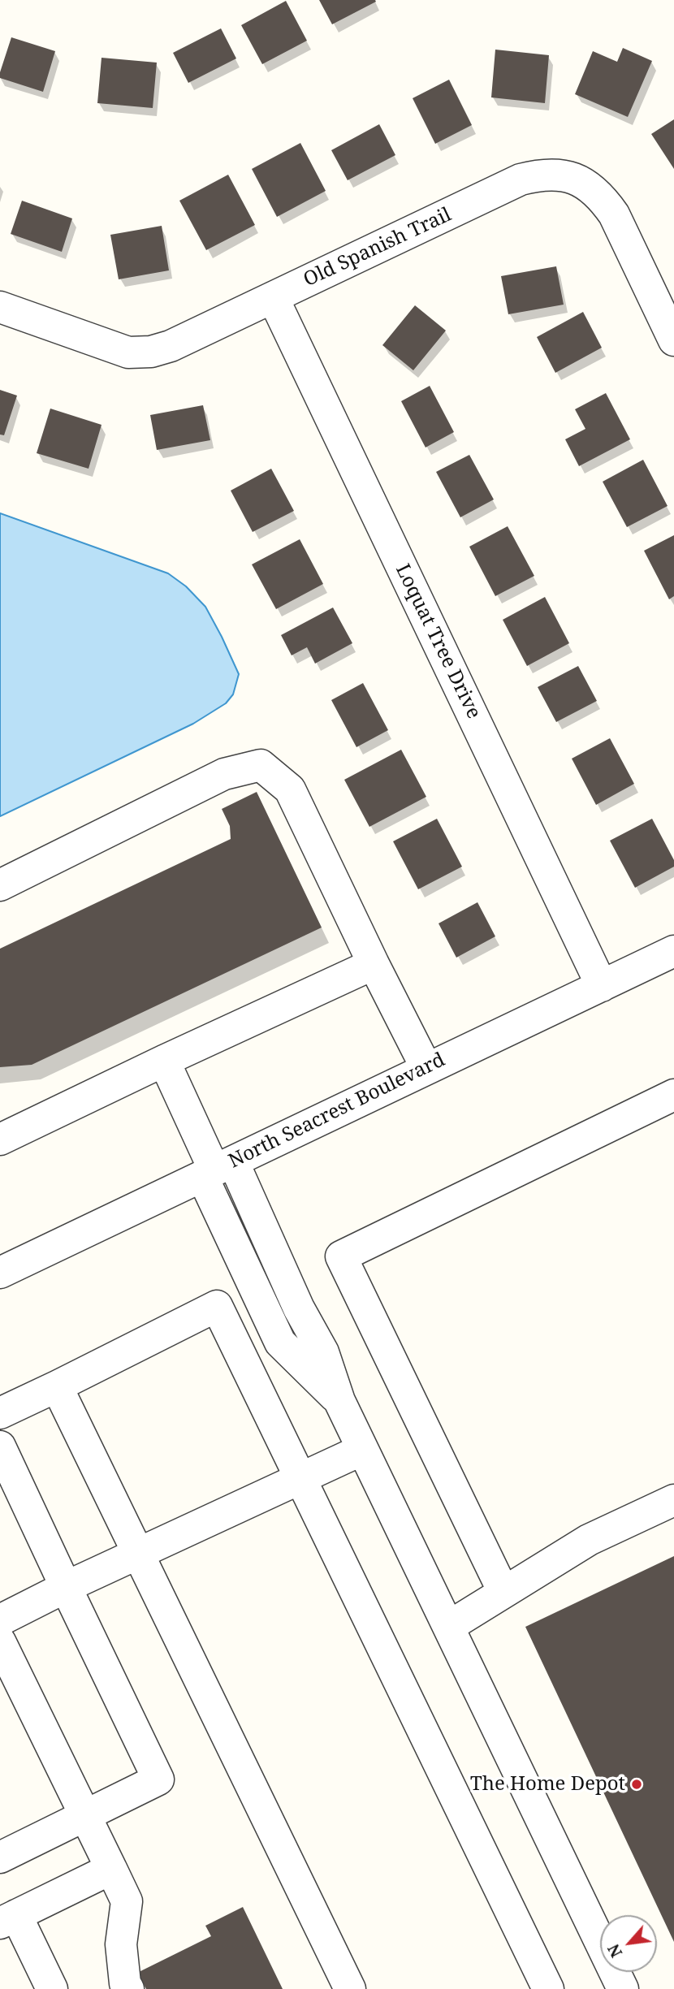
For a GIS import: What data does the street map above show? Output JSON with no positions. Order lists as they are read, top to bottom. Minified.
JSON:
{"streets":{"street":["Old Spanish Trail","Loquat Tree Drive","North Seacrest Boulevard"]},"crossings":[["Old Spanish Trail","Loquat Tree Drive"],["Loquat Tree Drive","North Seacrest Boulevard"]],"places":["The Home Depot"],"north":"bottom left"}
